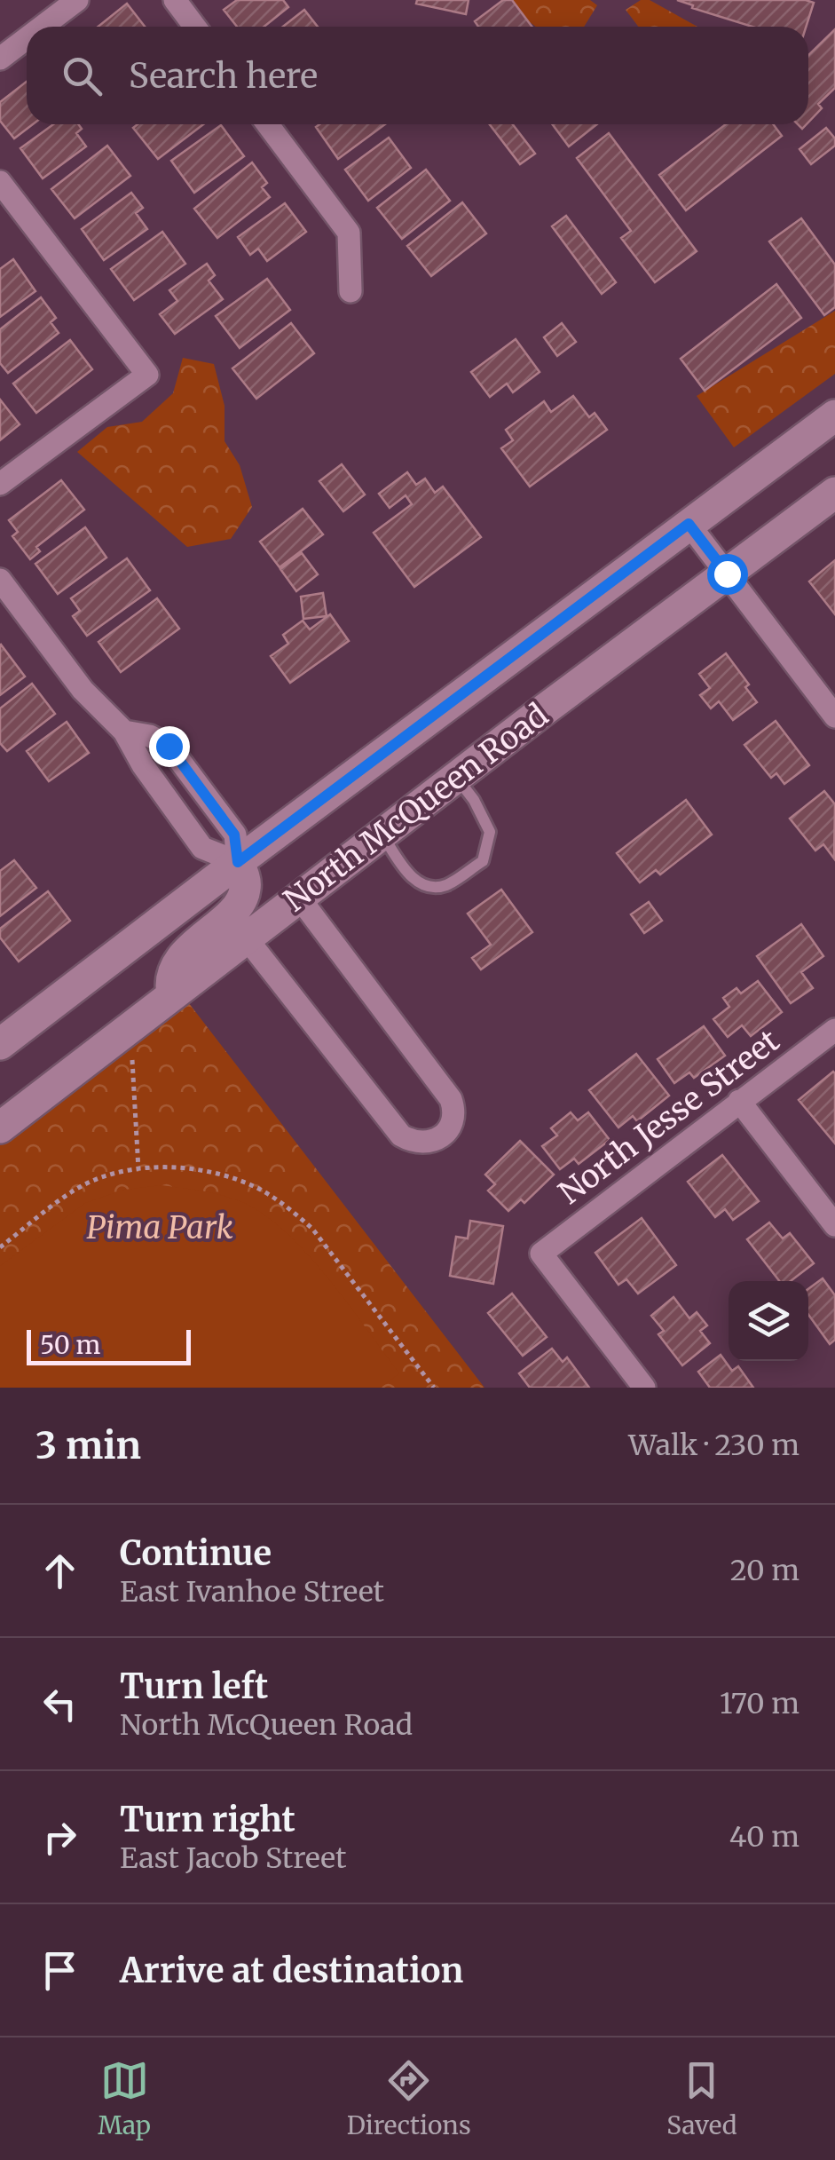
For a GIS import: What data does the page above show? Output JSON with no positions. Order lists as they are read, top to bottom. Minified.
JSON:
{"streets":{"main road":["North McQueen Road"],"street":["North Jesse Street"]},"parks":["Pima Park"],"scale_bar":"50 m","page":{"search":"Search here","scale":"50 m","heading":["3 min","Walk · 230 m"],"list":[["Continue","East Ivanhoe Street","20 m"],["Turn left","North McQueen Road","170 m"],["Turn right","East Jacob Street","40 m"],"Arrive at destination"],"nav":["Map","Directions","Saved"]}}
